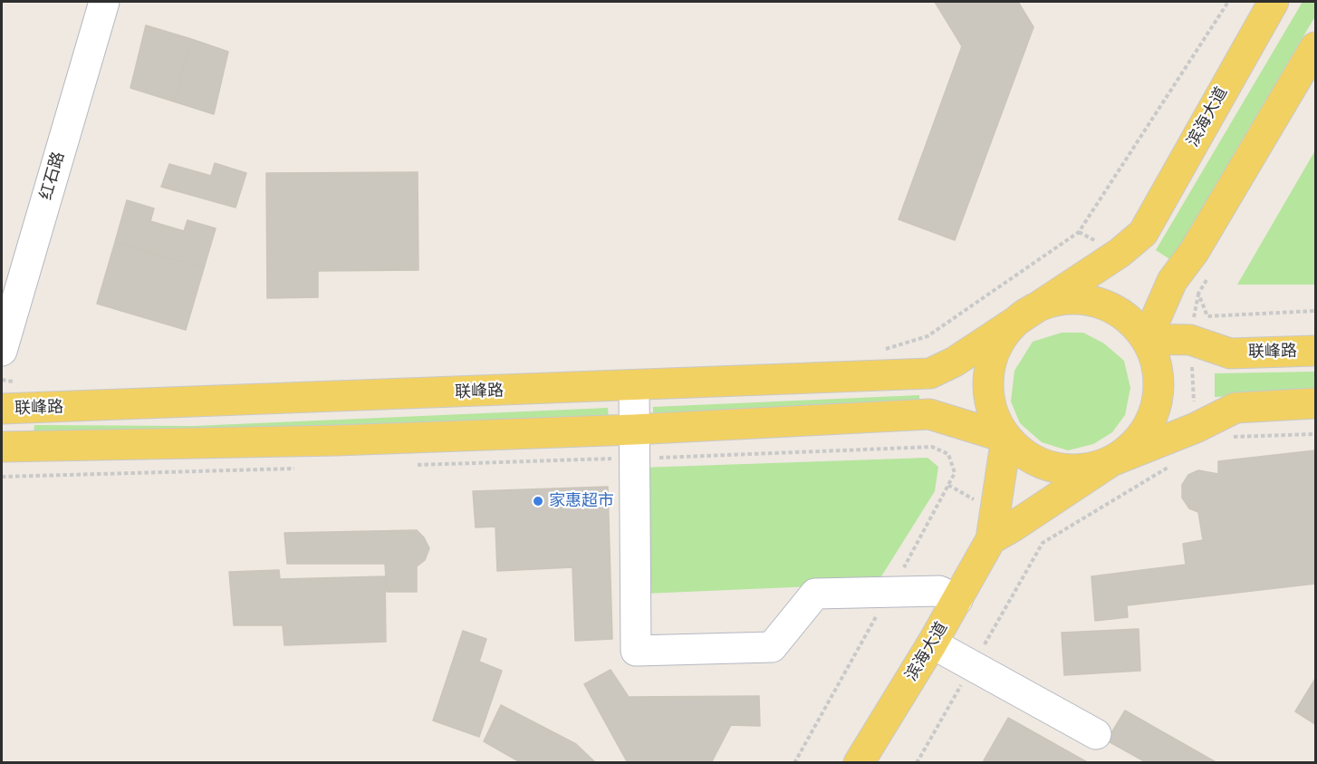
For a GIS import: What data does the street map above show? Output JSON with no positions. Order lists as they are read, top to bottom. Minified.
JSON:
{"streets":{"main road":["滨海大道","联峰路"],"street":["红石路"]},"crossings":[["滨海大道","联峰路"]],"places":["家惠超市"]}
